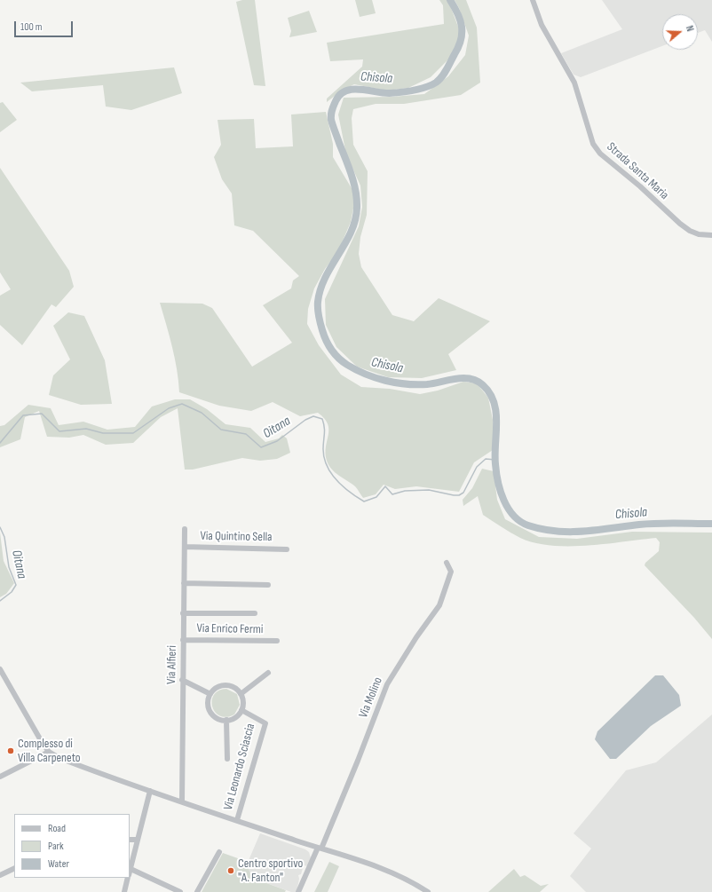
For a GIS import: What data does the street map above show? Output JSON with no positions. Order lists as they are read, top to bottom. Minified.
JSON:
{"streets":{"street":["Strada Santa Maria","Via Quintino Sella","Via Enrico Fermi","Via Alfieri","Via Molino","Via Leonardo Sciascia"]},"crossings":[["Via Quintino Sella","Via Alfieri"],["Via Enrico Fermi","Via Alfieri"]],"water":["Chisola","Oitana"],"places":["Complesso di Villa Carpeneto","Centro sportivo \"A. Fanton\""],"legend":["Road","Park","Water"],"scale_bar":"100 m","north":"right"}
